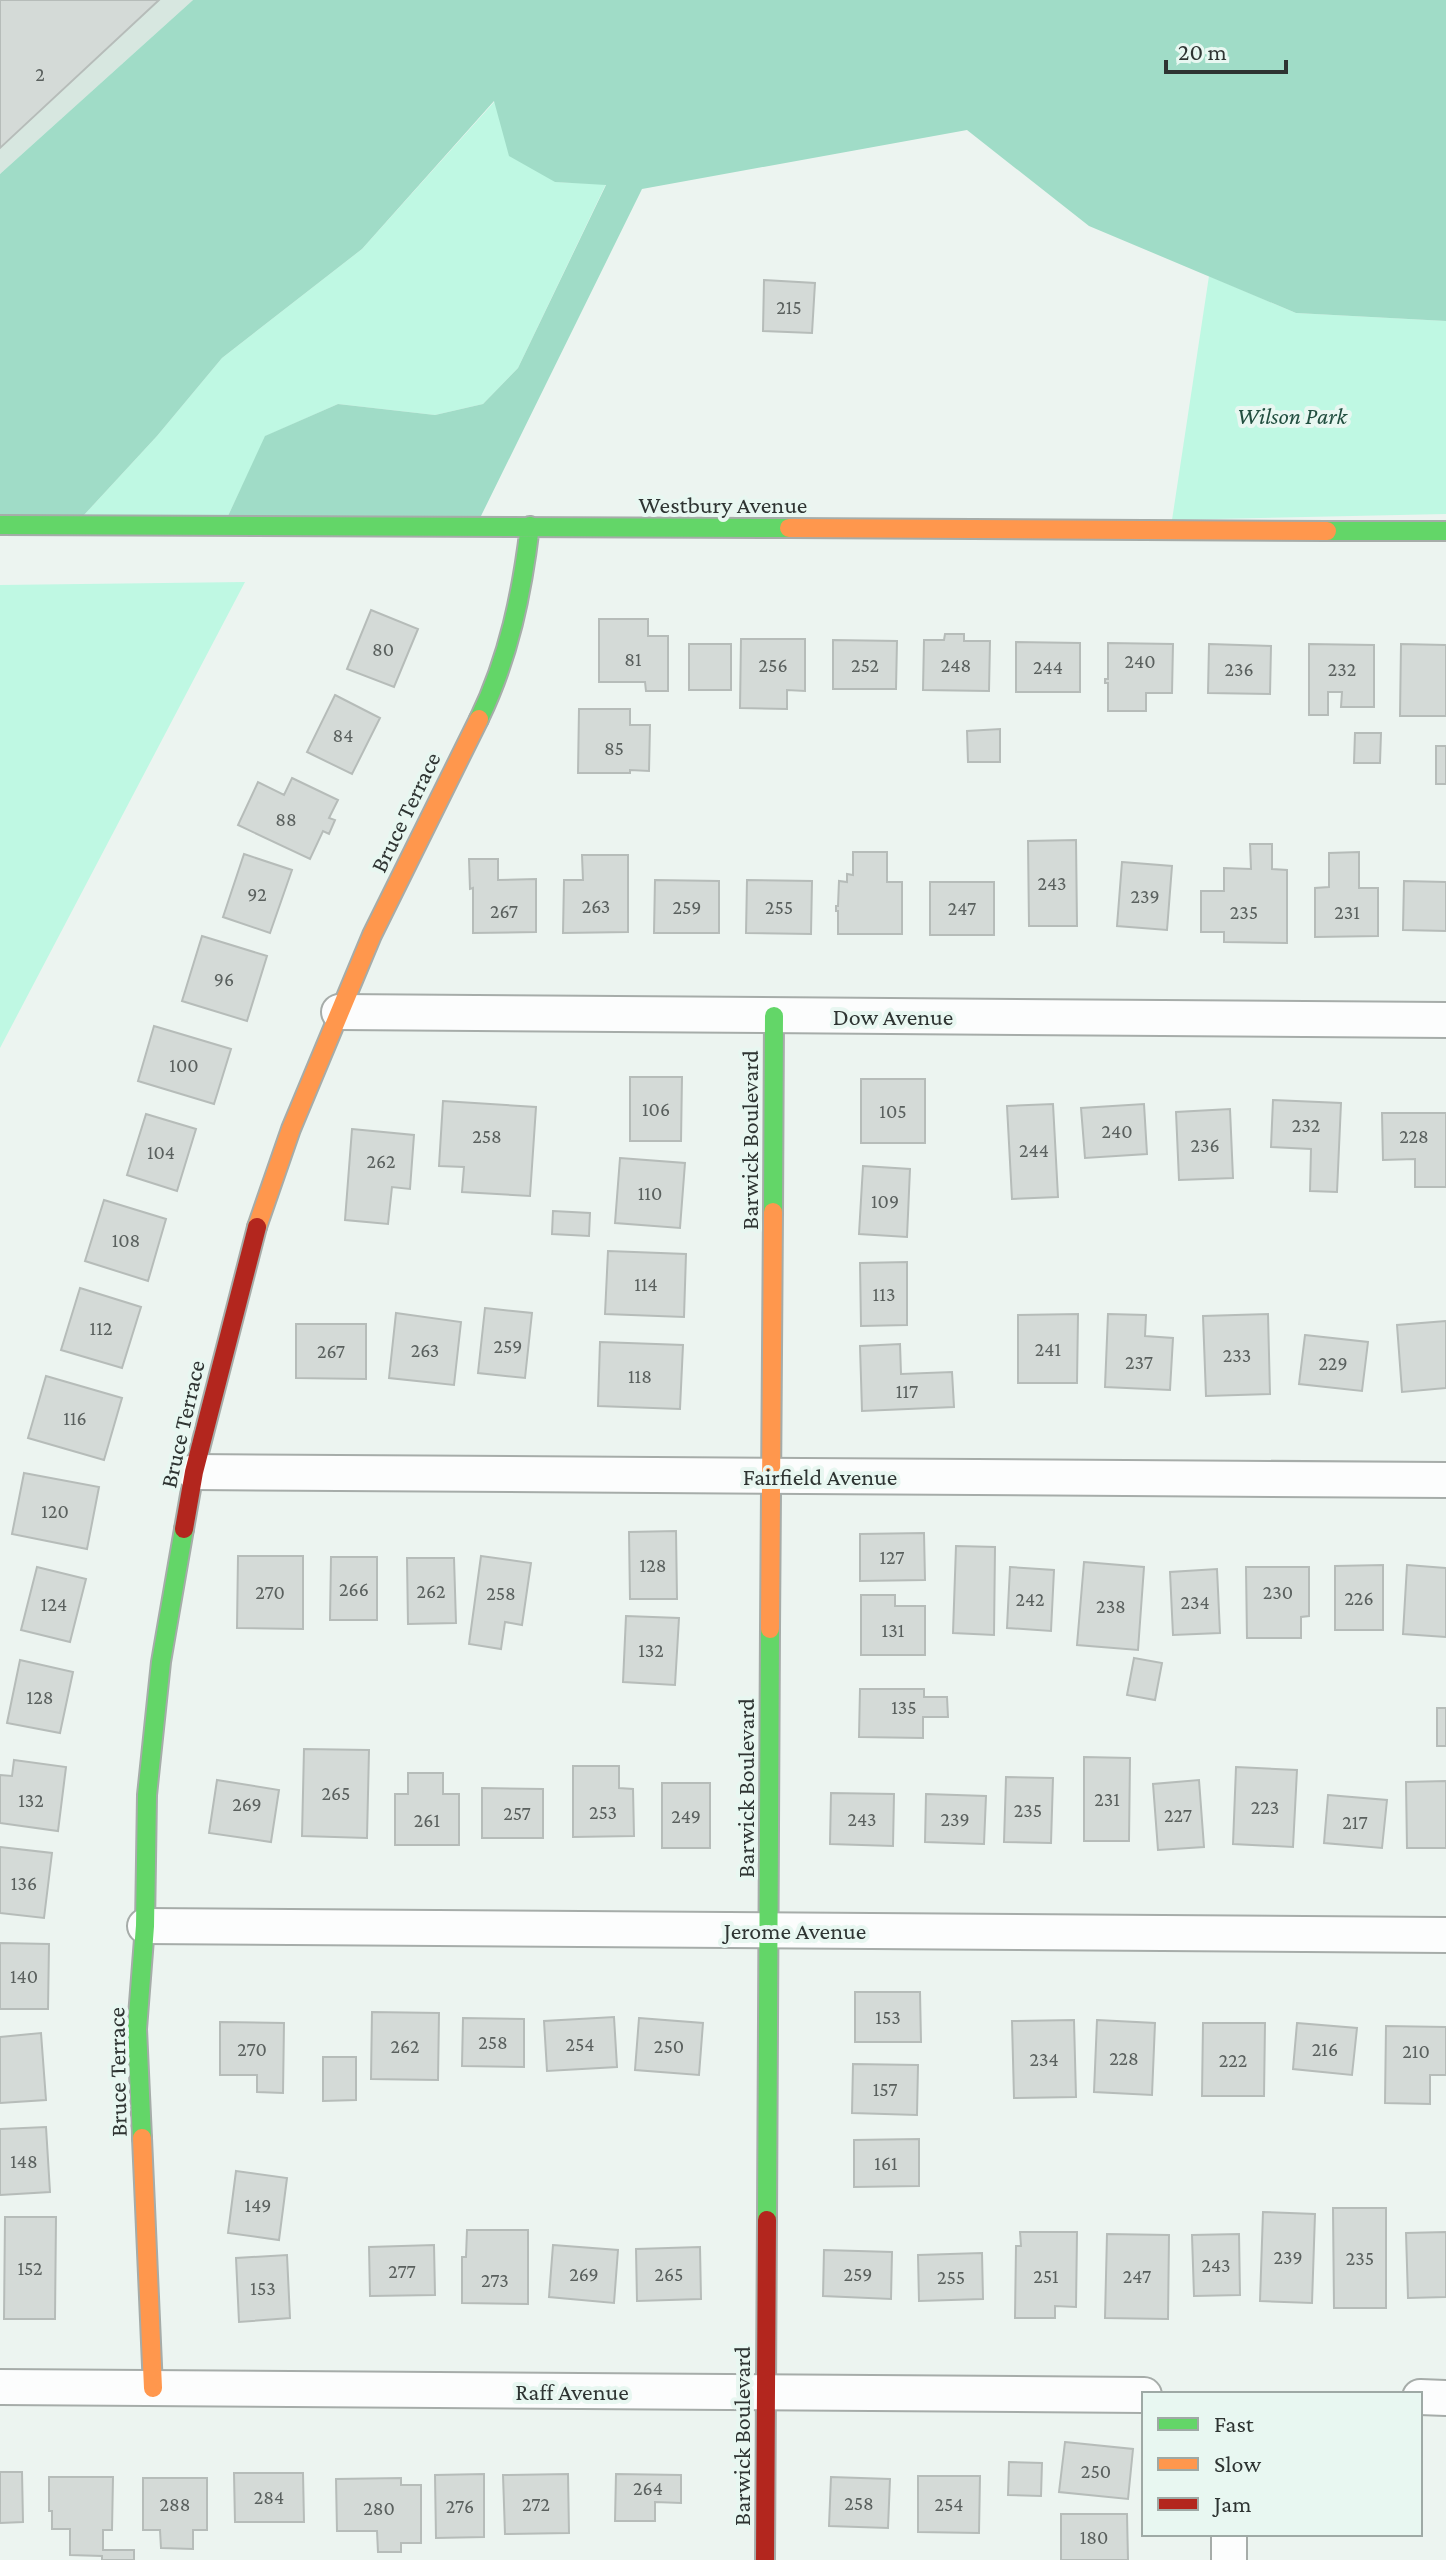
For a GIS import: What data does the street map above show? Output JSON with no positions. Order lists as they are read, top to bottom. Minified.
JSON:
{"streets":{"street":["Westbury Avenue","Bruce Terrace","Dow Avenue","Barwick Boulevard","Fairfield Avenue","Jerome Avenue","Raff Avenue"]},"crossings":[["Westbury Avenue","Bruce Terrace"],["Bruce Terrace","Dow Avenue"],["Bruce Terrace","Fairfield Avenue"],["Bruce Terrace","Jerome Avenue"],["Bruce Terrace","Raff Avenue"],["Dow Avenue","Barwick Boulevard"],["Barwick Boulevard","Fairfield Avenue"],["Barwick Boulevard","Jerome Avenue"],["Barwick Boulevard","Raff Avenue"]],"parks":["Wilson Park"],"house_numbers":["2","215","80","81","240","256","252","248","244","236","232","84","85","88","243","92","239","263","259","255","247","267","235","231","96","100","106","105","232","240","258","228","236","244","104","262","110","109","108","114","113","112","259","241","263","267","233","237","229","118","117","116","120","127","128","266","262","270","230","258","226","242","234","124","238","131","132","128","135","265","231","132","269","223","235","253","257","227","249","243","239","261","217","136","140","153","258","254","262","250","270","216","210","228","234","222","157","148","161","149","239","235","243","152","277","269","265","259","251","247","255","273","153","250","264","284","258","288","272","254","276","280","180"],"legend":["Fast","Slow","Jam"],"scale_bar":"20 m"}
